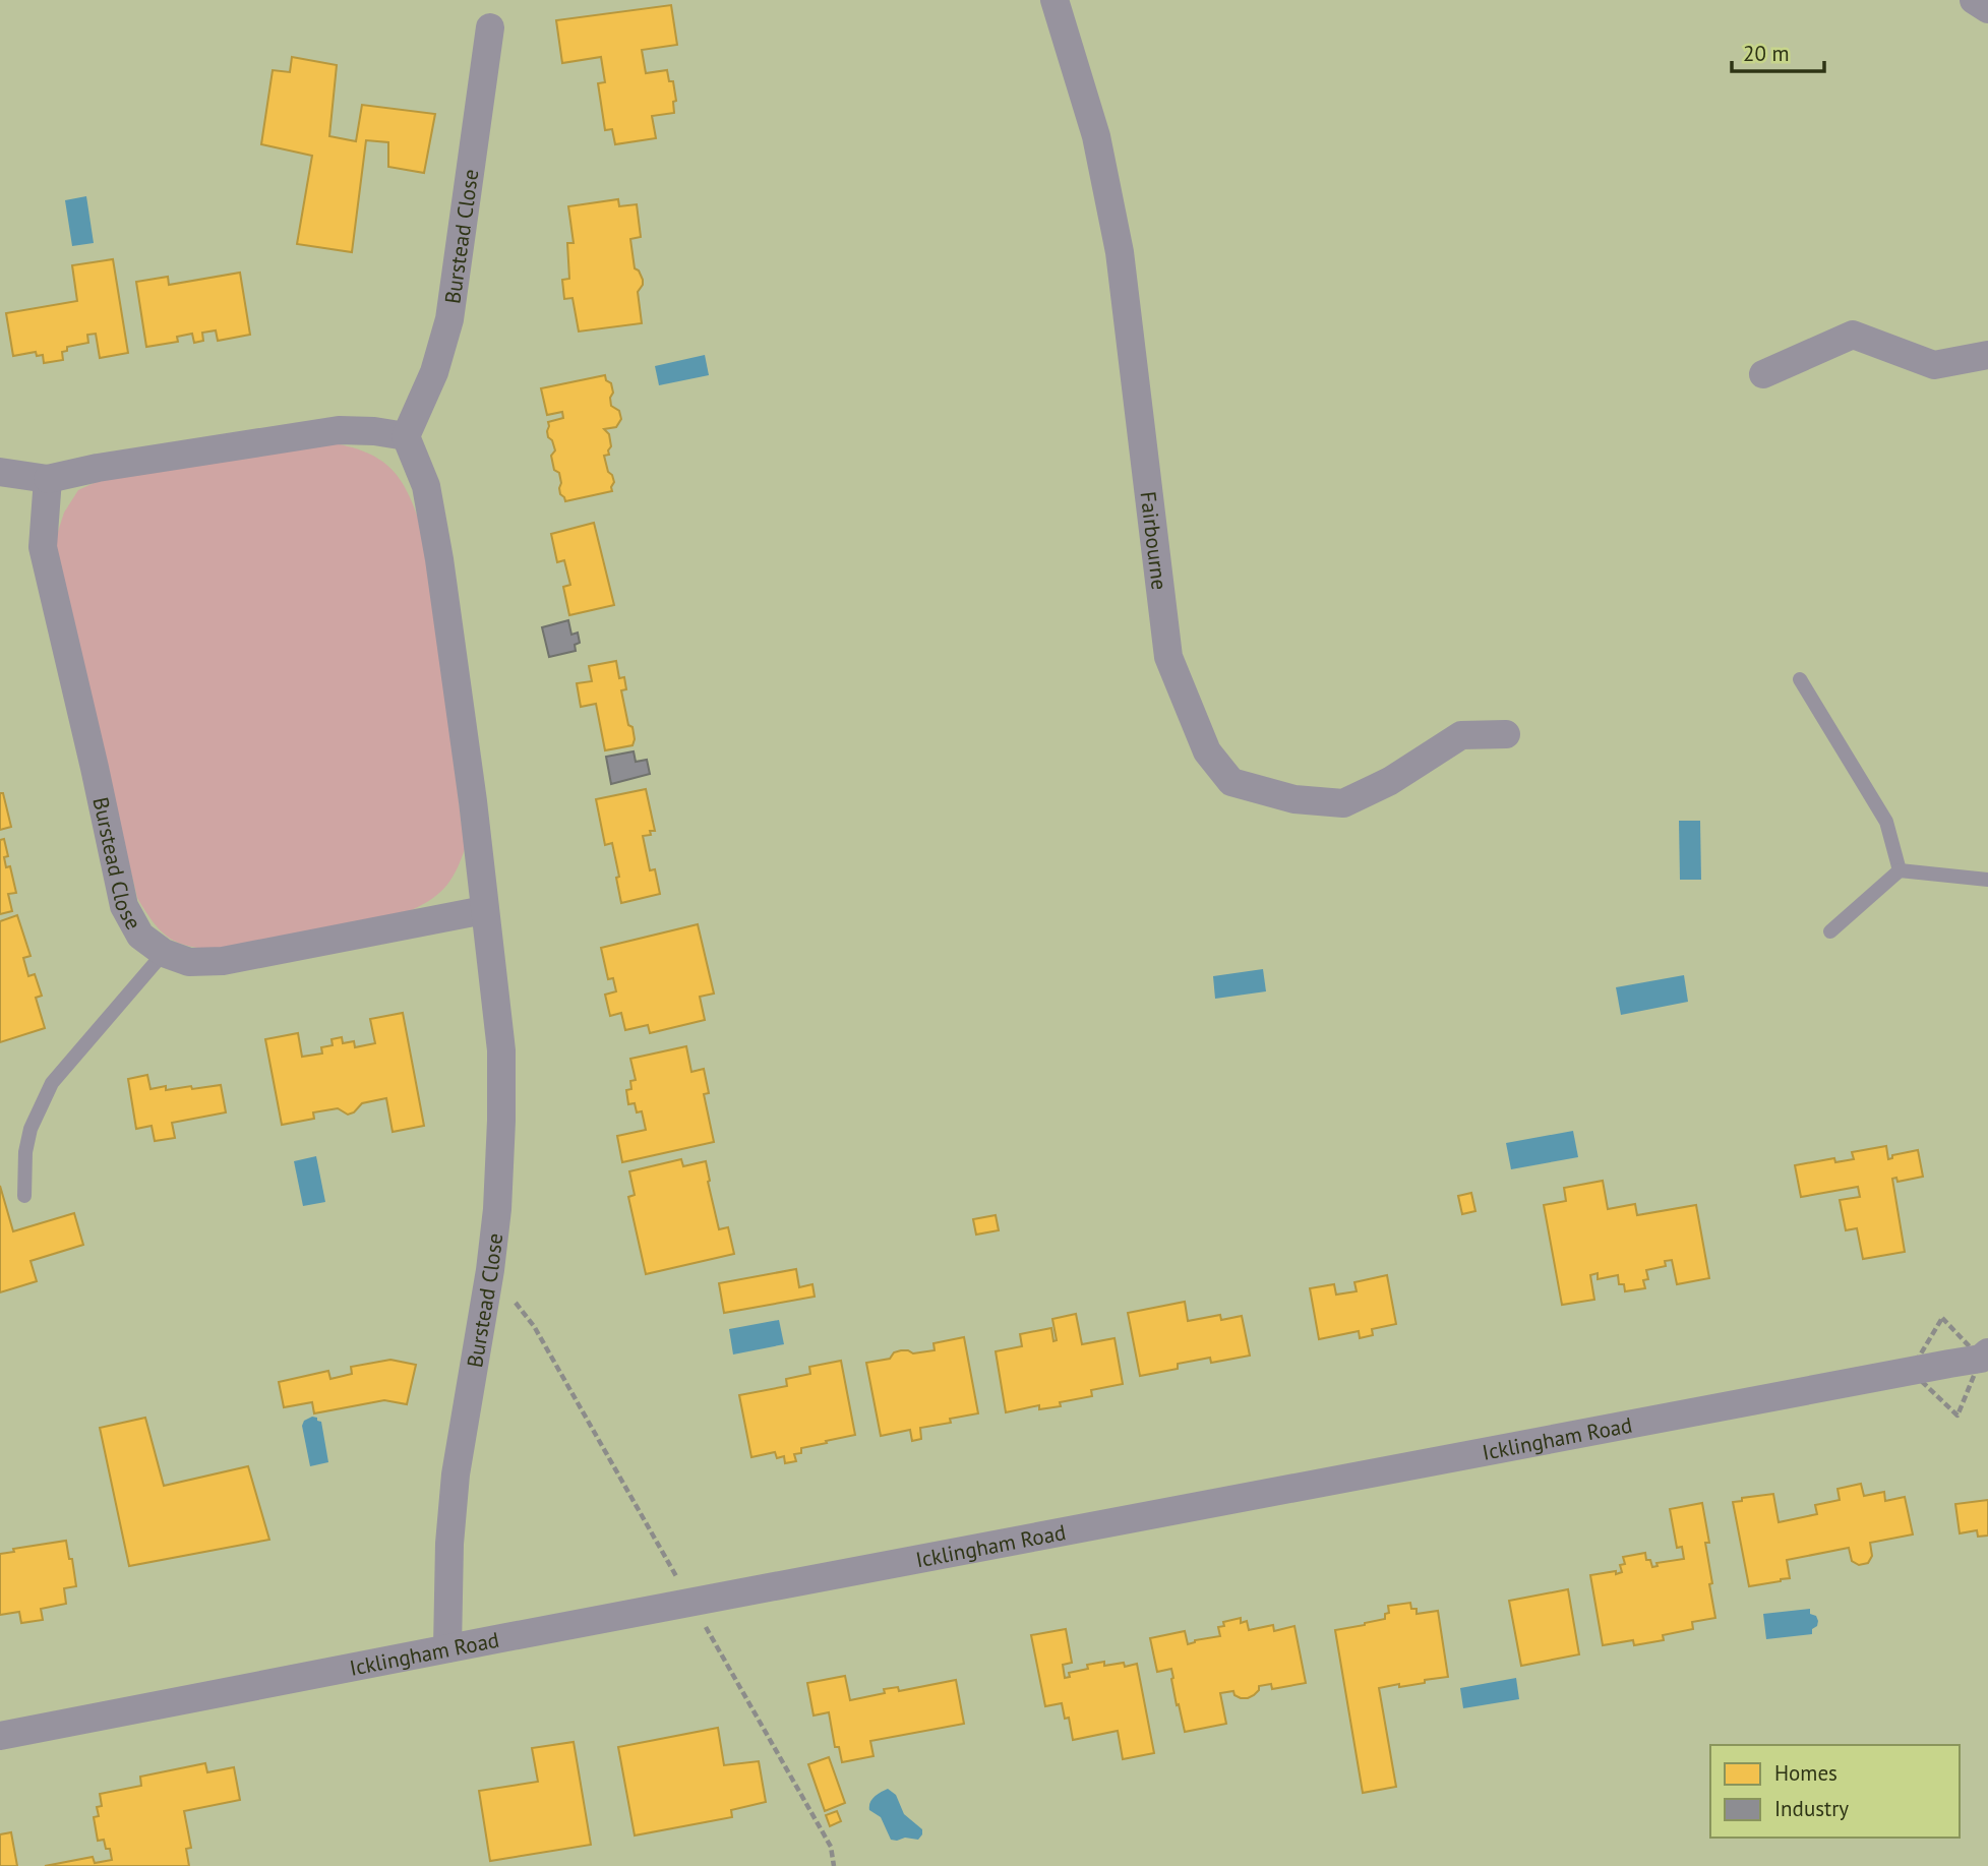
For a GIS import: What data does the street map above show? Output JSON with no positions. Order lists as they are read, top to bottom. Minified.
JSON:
{"streets":{"street":["Burstead Close","Fairbourne","Icklingham Road"]},"crossings":[["Burstead Close","Icklingham Road"]],"legend":["Homes","Industry"],"scale_bar":"20 m"}
